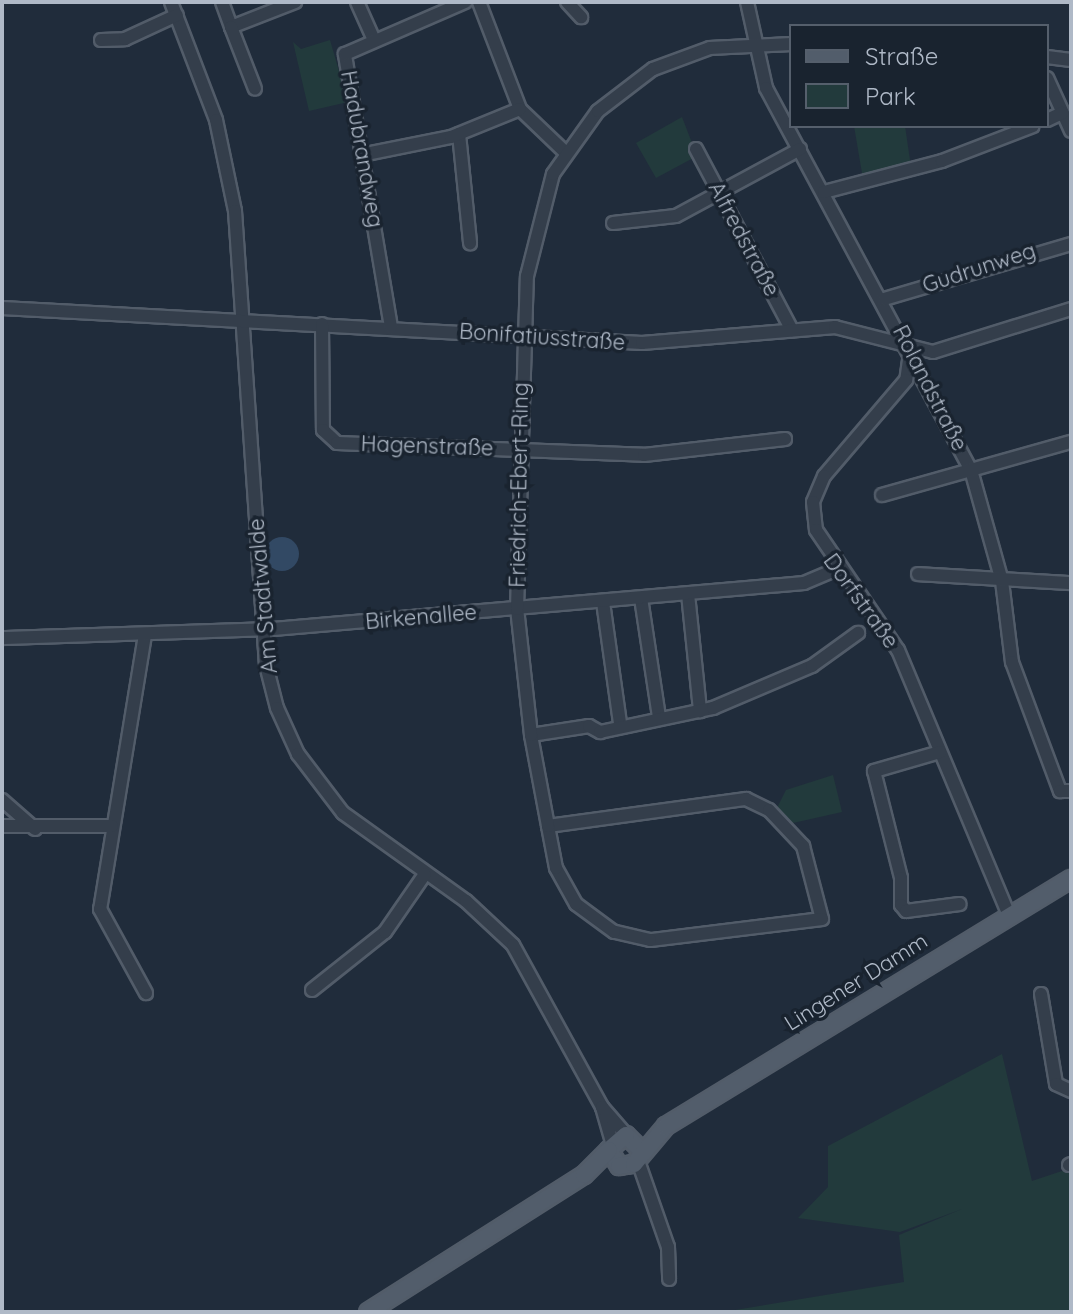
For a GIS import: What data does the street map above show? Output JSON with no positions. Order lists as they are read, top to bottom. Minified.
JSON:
{"streets":{"main road":["Lingener Damm"],"street":["Hadubrandweg","Alfredstraße","Gudrunweg","Bonifatiusstraße","Rolandstraße","Hagenstraße","Friedrich-Ebert-Ring","Am Stadtwalde","Dorfstraße","Birkenallee"]},"crossings":[["Hadubrandweg","Bonifatiusstraße"],["Alfredstraße","Bonifatiusstraße"],["Gudrunweg","Rolandstraße"],["Bonifatiusstraße","Rolandstraße"],["Bonifatiusstraße","Hagenstraße"],["Bonifatiusstraße","Friedrich-Ebert-Ring"],["Bonifatiusstraße","Am Stadtwalde"],["Bonifatiusstraße","Dorfstraße"],["Rolandstraße","Friedrich-Ebert-Ring"],["Rolandstraße","Dorfstraße"],["Hagenstraße","Friedrich-Ebert-Ring"],["Friedrich-Ebert-Ring","Birkenallee"],["Am Stadtwalde","Birkenallee"],["Am Stadtwalde","Lingener Damm"],["Dorfstraße","Birkenallee"],["Dorfstraße","Lingener Damm"]],"legend":["Straße","Park"]}
